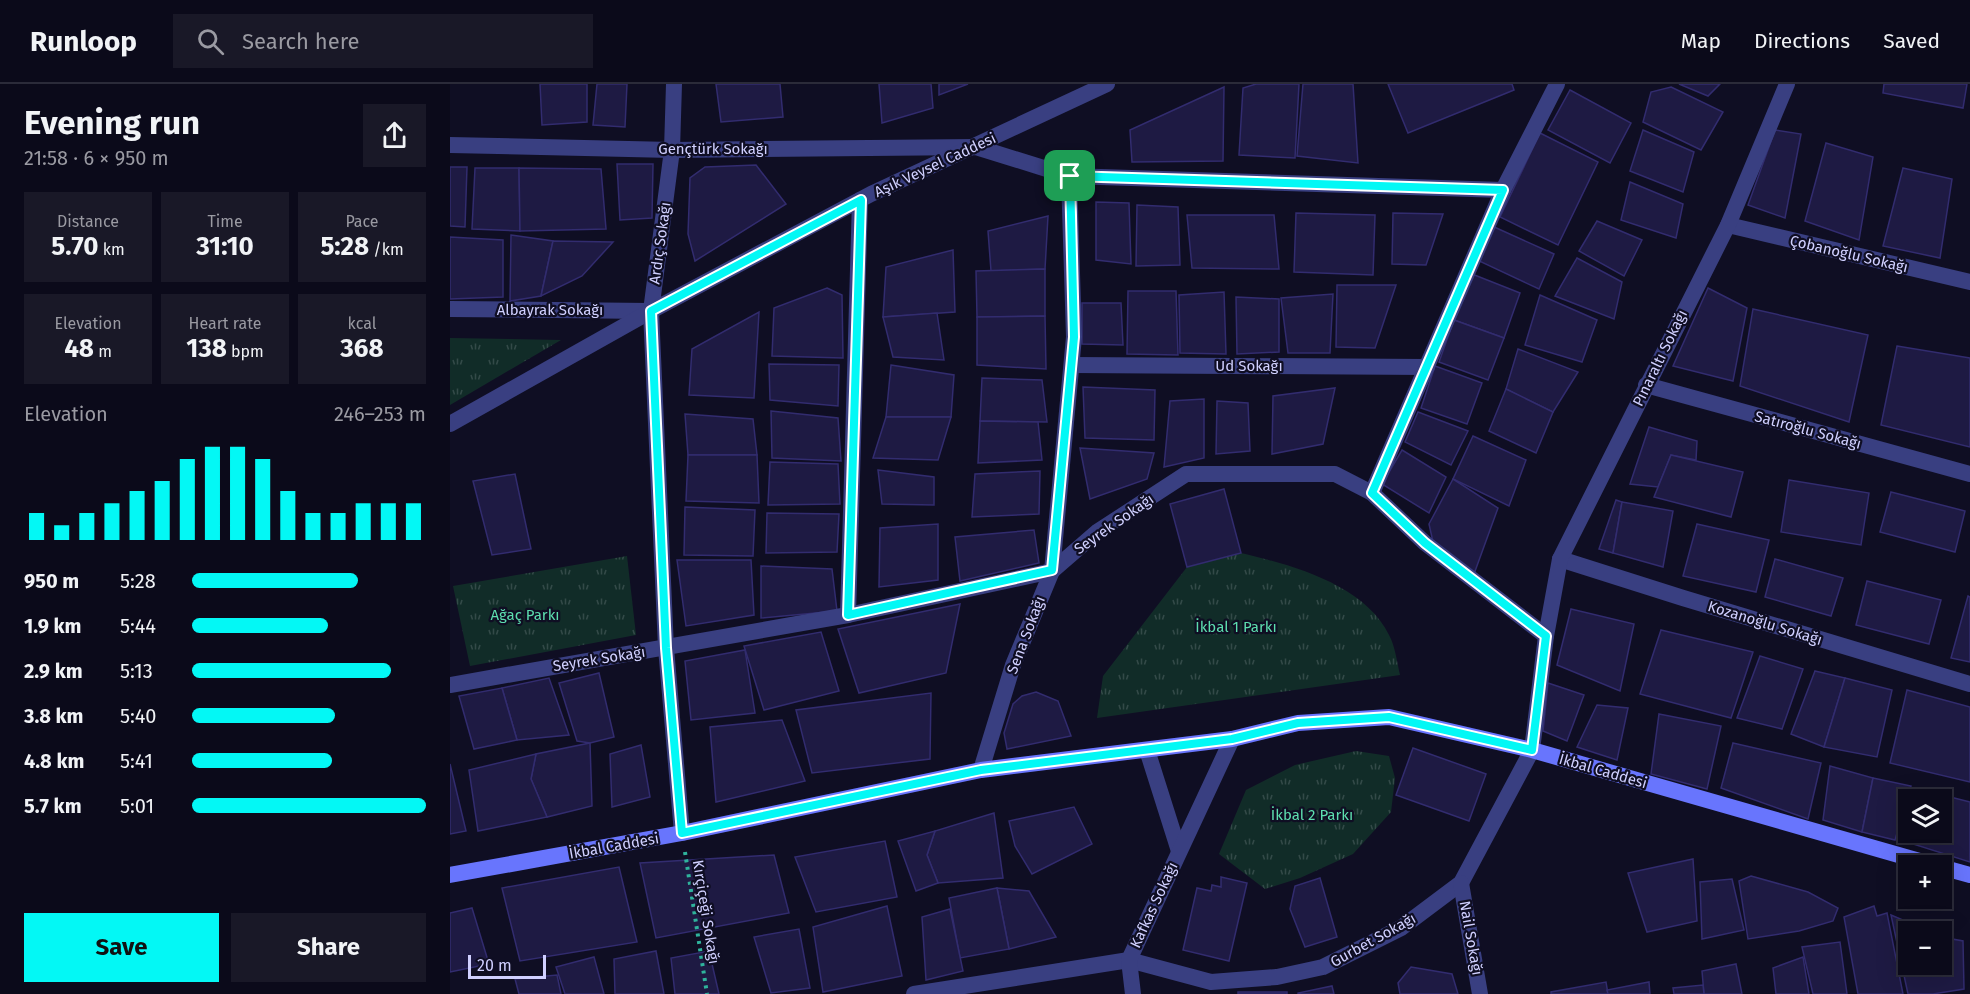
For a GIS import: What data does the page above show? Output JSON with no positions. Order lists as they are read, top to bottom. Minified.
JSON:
{"streets":{"main road":["İkbal Caddesi"],"street":["Gençtürk Sokağı","Aşık Veysel Caddesi","Ardıç Sokağı","Çobanoğlu Sokağı","Albayrak Sokağı","Pınaraltı Sokağı","Ud Sokağı","Satıroğlu Sokağı","Seyrek Sokağı","Kozanoğlu Sokağı","Sena Sokağı","Kafkas Sokağı","Nail Sokağı","Gurbet Sokağı"],"path":["Kırçiçeği Sokağı"]},"crossings":[["Gençtürk Sokağı","Aşık Veysel Caddesi"],["Gençtürk Sokağı","Ardıç Sokağı"],["Aşık Veysel Caddesi","Ardıç Sokağı"],["Aşık Veysel Caddesi","Albayrak Sokağı"],["Ardıç Sokağı","Albayrak Sokağı"],["Ardıç Sokağı","Seyrek Sokağı"],["Ardıç Sokağı","İkbal Caddesi"],["Ardıç Sokağı","Kırçiçeği Sokağı"],["Çobanoğlu Sokağı","Pınaraltı Sokağı"],["Pınaraltı Sokağı","Satıroğlu Sokağı"],["Pınaraltı Sokağı","Seyrek Sokağı"],["Pınaraltı Sokağı","Kozanoğlu Sokağı"],["Ud Sokağı","Sena Sokağı"],["Seyrek Sokağı","Sena Sokağı"],["Sena Sokağı","İkbal Caddesi"],["İkbal Caddesi","Kafkas Sokağı"],["İkbal Caddesi","Kırçiçeği Sokağı"],["İkbal Caddesi","Gurbet Sokağı"],["Kafkas Sokağı","Gurbet Sokağı"],["Nail Sokağı","Gurbet Sokağı"]],"parks":["Ağaç Parkı","İkbal 1 Parkı","İkbal 2 Parkı"],"scale_bar":"20 m","page":{"header":"Runloop","search":"Search here","nav":["Map","Directions","Saved"],"heading":["Evening run","21:58 · 6 × 950 m"],"stats":[["Distance","5.70 km"],["Time","31:10"],["Pace","5:28 /km"],["Elevation","48 m"],["Heart rate","138 bpm"],["kcal","368"]],"chart":["Elevation","246–253 m"],"list":[{"name":"950 m","note":"5:28"},{"name":"1.9 km","note":"5:44"},{"name":"2.9 km","note":"5:13"},{"name":"3.8 km","note":"5:40"},{"name":"4.8 km","note":"5:41"},{"name":"5.7 km","note":"5:01"}],"map_buttons":["+","−"],"buttons":["Save","Share"],"scale":"20 m"}}
